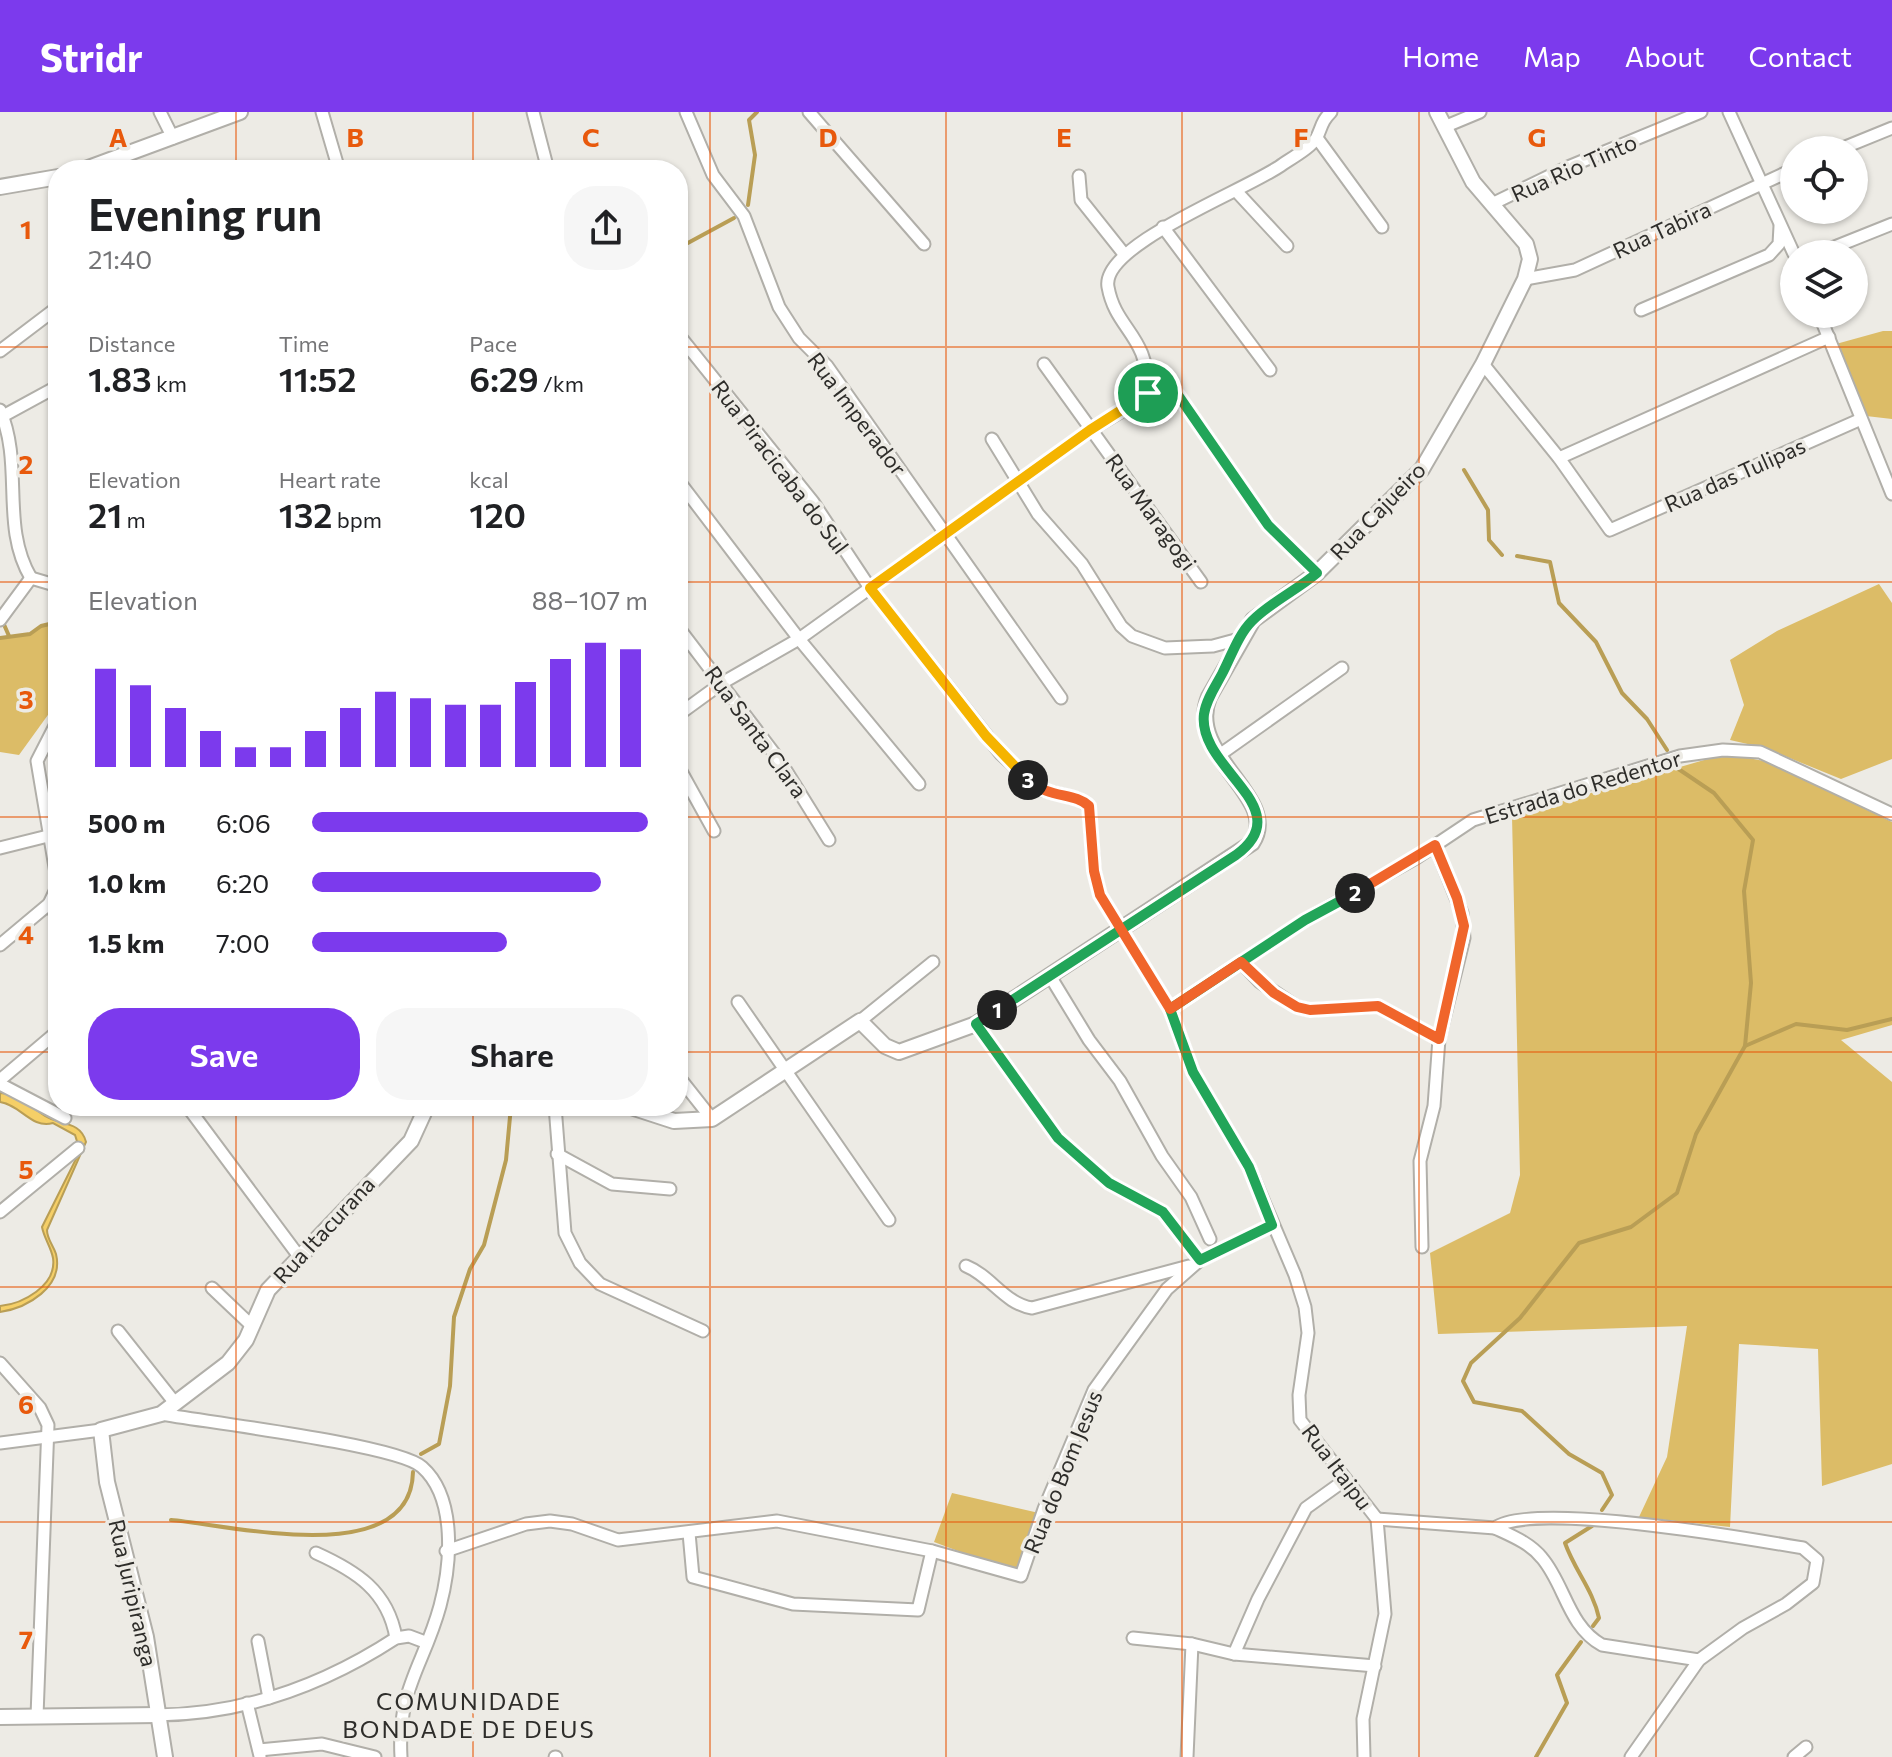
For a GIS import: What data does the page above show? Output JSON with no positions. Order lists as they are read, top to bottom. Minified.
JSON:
{"streets":{"street":["Rua Rio Tinto","Rua Tabira","Rua Imperador","Rua Piracicaba do Sul","Rua das Tulipas","Rua Cajueiro","Rua Maragogi","Rua Santa Clara","Estrada do Redentor","Rua Itacurana","Rua Itaipu","Rua do Bom Jesus","Rua Juripiranga"]},"crossings":[["Rua Tabira","Rua Cajueiro"],["Rua Piracicaba do Sul","Rua Cajueiro"],["Rua Piracicaba do Sul","Rua Itaipu"],["Rua Cajueiro","Rua Itaipu"],["Estrada do Redentor","Rua Itaipu"],["Rua Itacurana","Rua Juripiranga"]],"districts":["COMUNIDADE BONDADE DE DEUS"],"page":{"header":"Stridr","nav":["Home","Map","About","Contact"],"heading":["Evening run","21:40"],"stats":[["Distance","1.83 km"],["Time","11:52"],["Pace","6:29 /km"],["Elevation","21 m"],["Heart rate","132 bpm"],["kcal","120"]],"chart":["Elevation","88–107 m"],"pins":["3","2","1"],"list":[{"name":"500 m","note":"6:06"},{"name":"1.0 km","note":"6:20"},{"name":"1.5 km","note":"7:00"}],"buttons":["Save","Share"]},"grid":{"columns":["A","B","C","D","E","F","G"],"rows":["1","2","3","4","5","6","7"]}}
